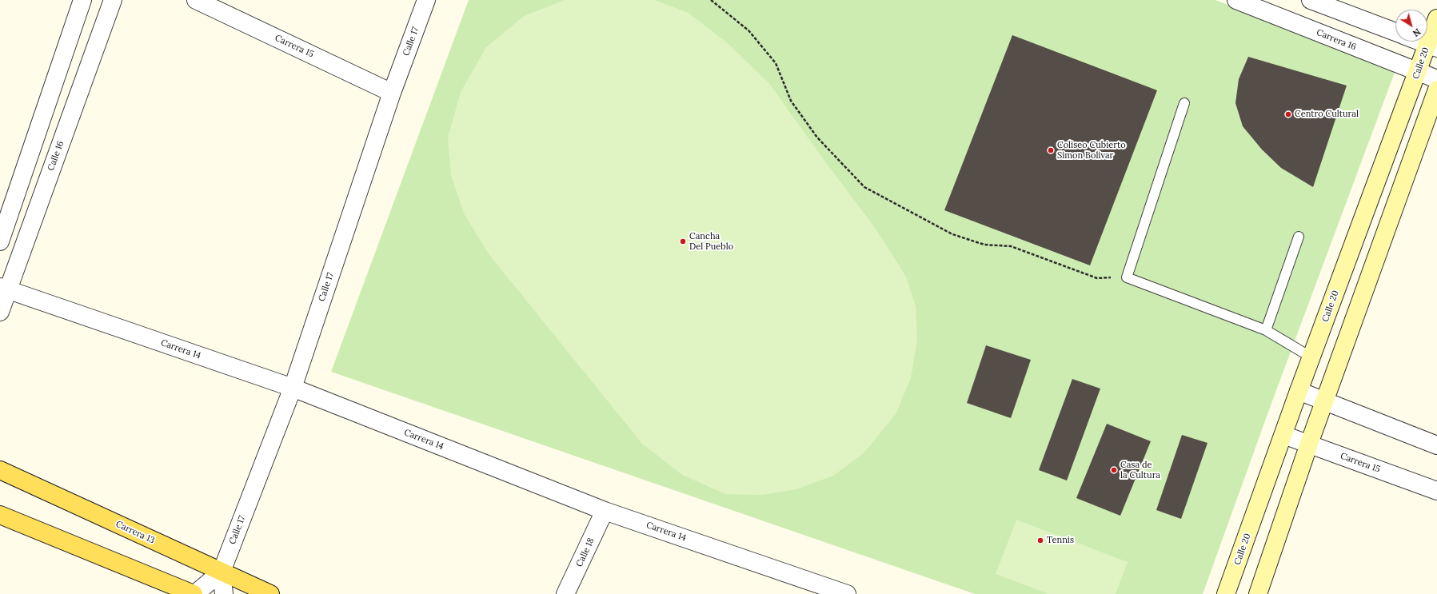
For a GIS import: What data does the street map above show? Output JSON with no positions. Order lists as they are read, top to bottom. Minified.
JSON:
{"streets":{"main road":["Carrera 13"],"street":["Carrera 16","Calle 17","Carrera 15","Calle 20","Calle 16","Carrera 14","Calle 18"]},"crossings":[["Carrera 16","Calle 20"],["Calle 17","Carrera 15"],["Calle 17","Carrera 14"],["Calle 17","Carrera 13"],["Carrera 15","Calle 20"],["Calle 16","Carrera 14"],["Carrera 14","Calle 18"]],"places":["Centro Cultural","Coliseo Cubierto Simon Bolivar","Cancha Del Pueblo","Casa de la Cultura","Tennis"],"north":"bottom right"}
